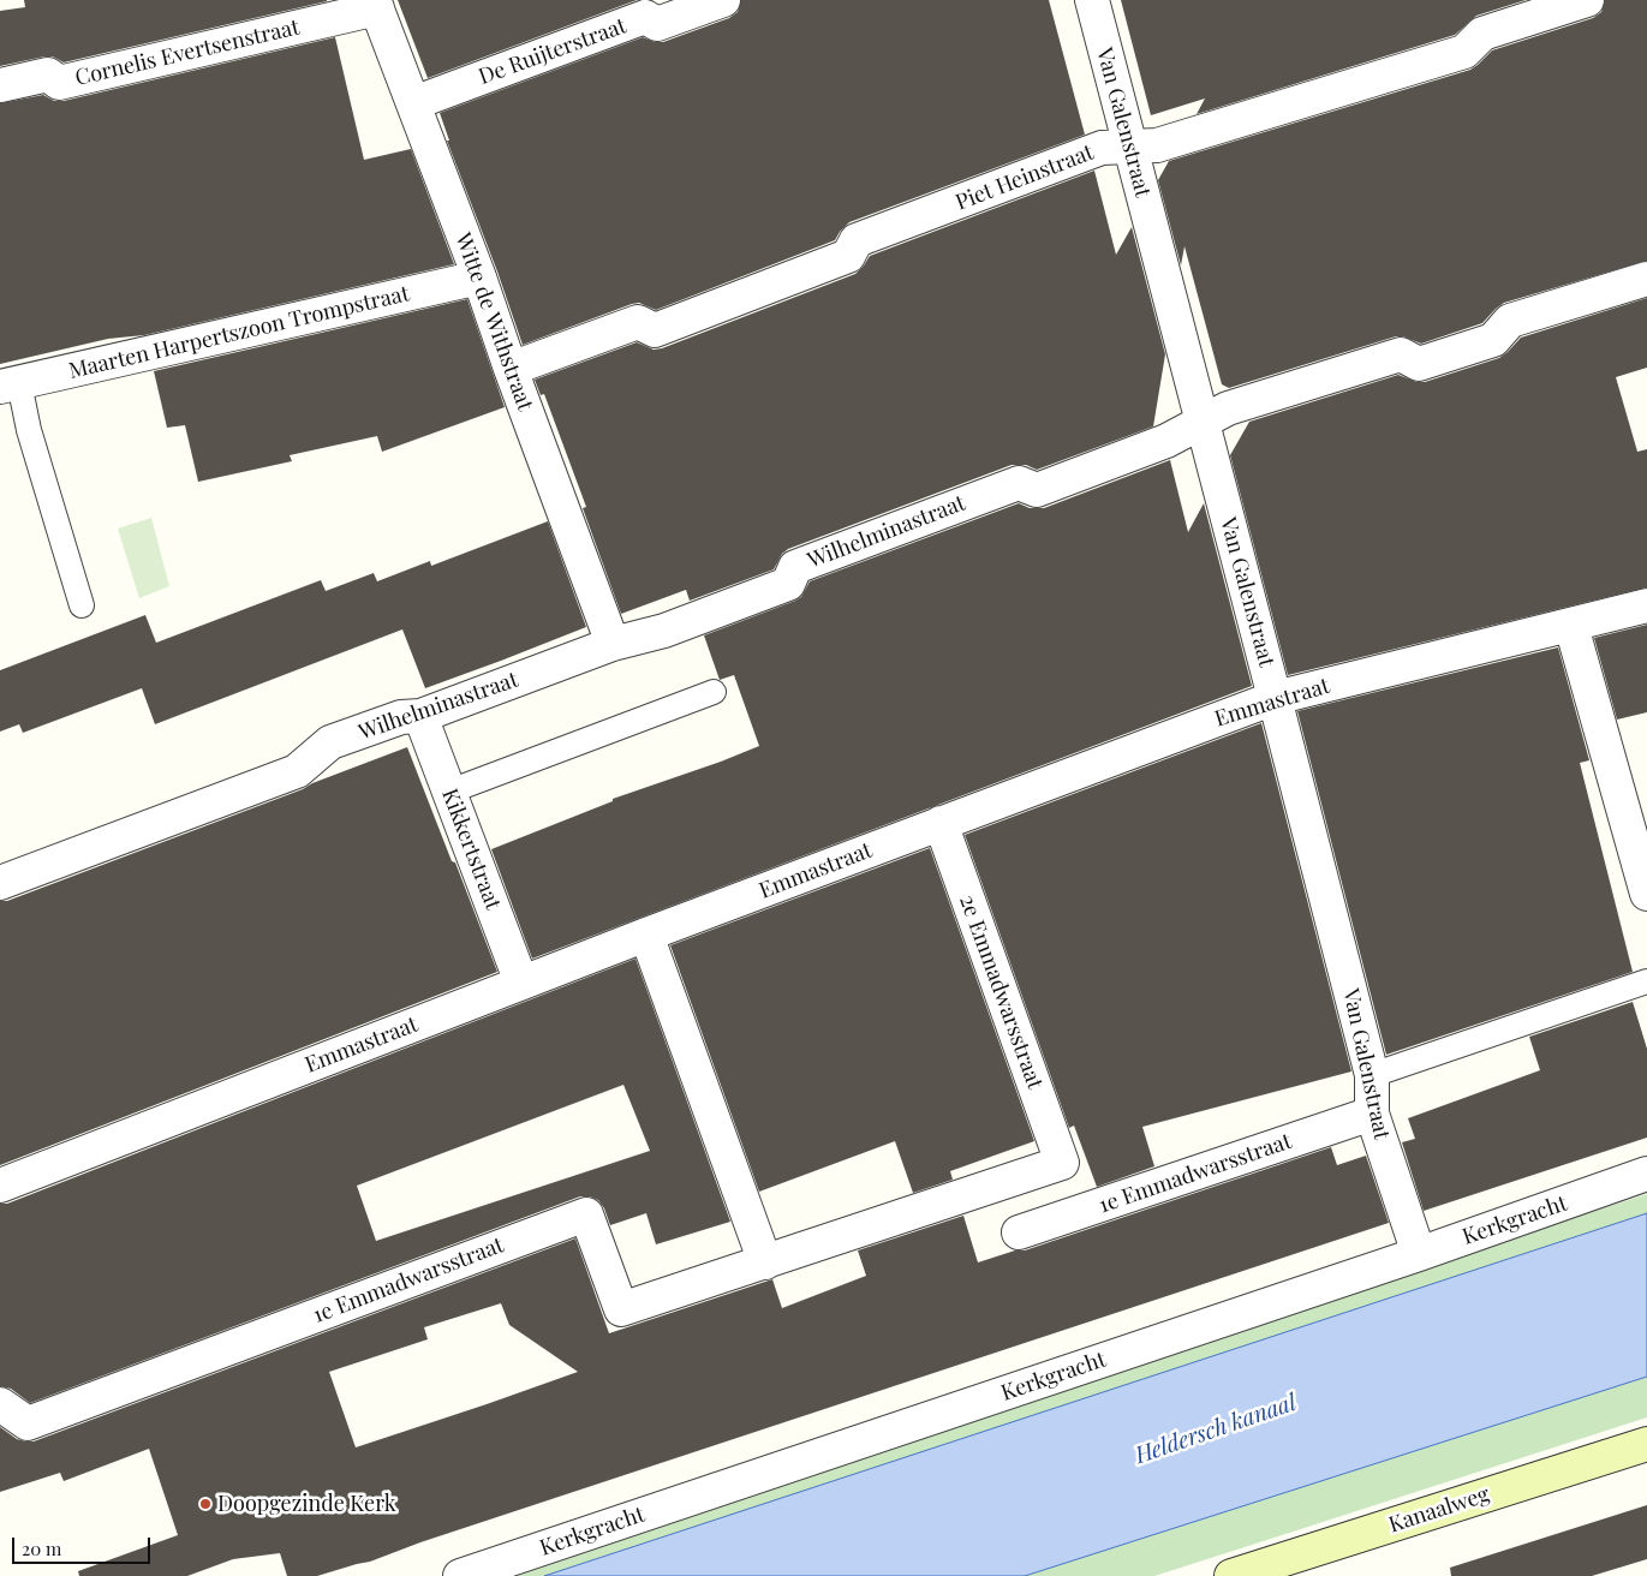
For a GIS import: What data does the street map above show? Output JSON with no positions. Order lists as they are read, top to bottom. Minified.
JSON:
{"streets":{"street":["De Ruijterstraat","Cornelis Evertsenstraat","Van Galenstraat","Piet Heinstraat","Witte de Withstraat","Maarten Harpertszoon Trompstraat","Wilhelminastraat","Emmastraat","Kikkertstraat","2e Emmadwarsstraat","1e Emmadwarsstraat","Kerkgracht","Kanaalweg"]},"crossings":[["De Ruijterstraat","Witte de Withstraat"],["Cornelis Evertsenstraat","Witte de Withstraat"],["Van Galenstraat","Piet Heinstraat"],["Van Galenstraat","Wilhelminastraat"],["Van Galenstraat","Emmastraat"],["Van Galenstraat","1e Emmadwarsstraat"],["Van Galenstraat","Kerkgracht"],["Piet Heinstraat","Witte de Withstraat"],["Witte de Withstraat","Maarten Harpertszoon Trompstraat"],["Witte de Withstraat","Wilhelminastraat"],["Wilhelminastraat","Kikkertstraat"],["Emmastraat","Kikkertstraat"],["Emmastraat","2e Emmadwarsstraat"],["2e Emmadwarsstraat","1e Emmadwarsstraat"]],"water":["Heldersch kanaal"],"places":["Doopgezinde Kerk"],"scale_bar":"20 m"}
